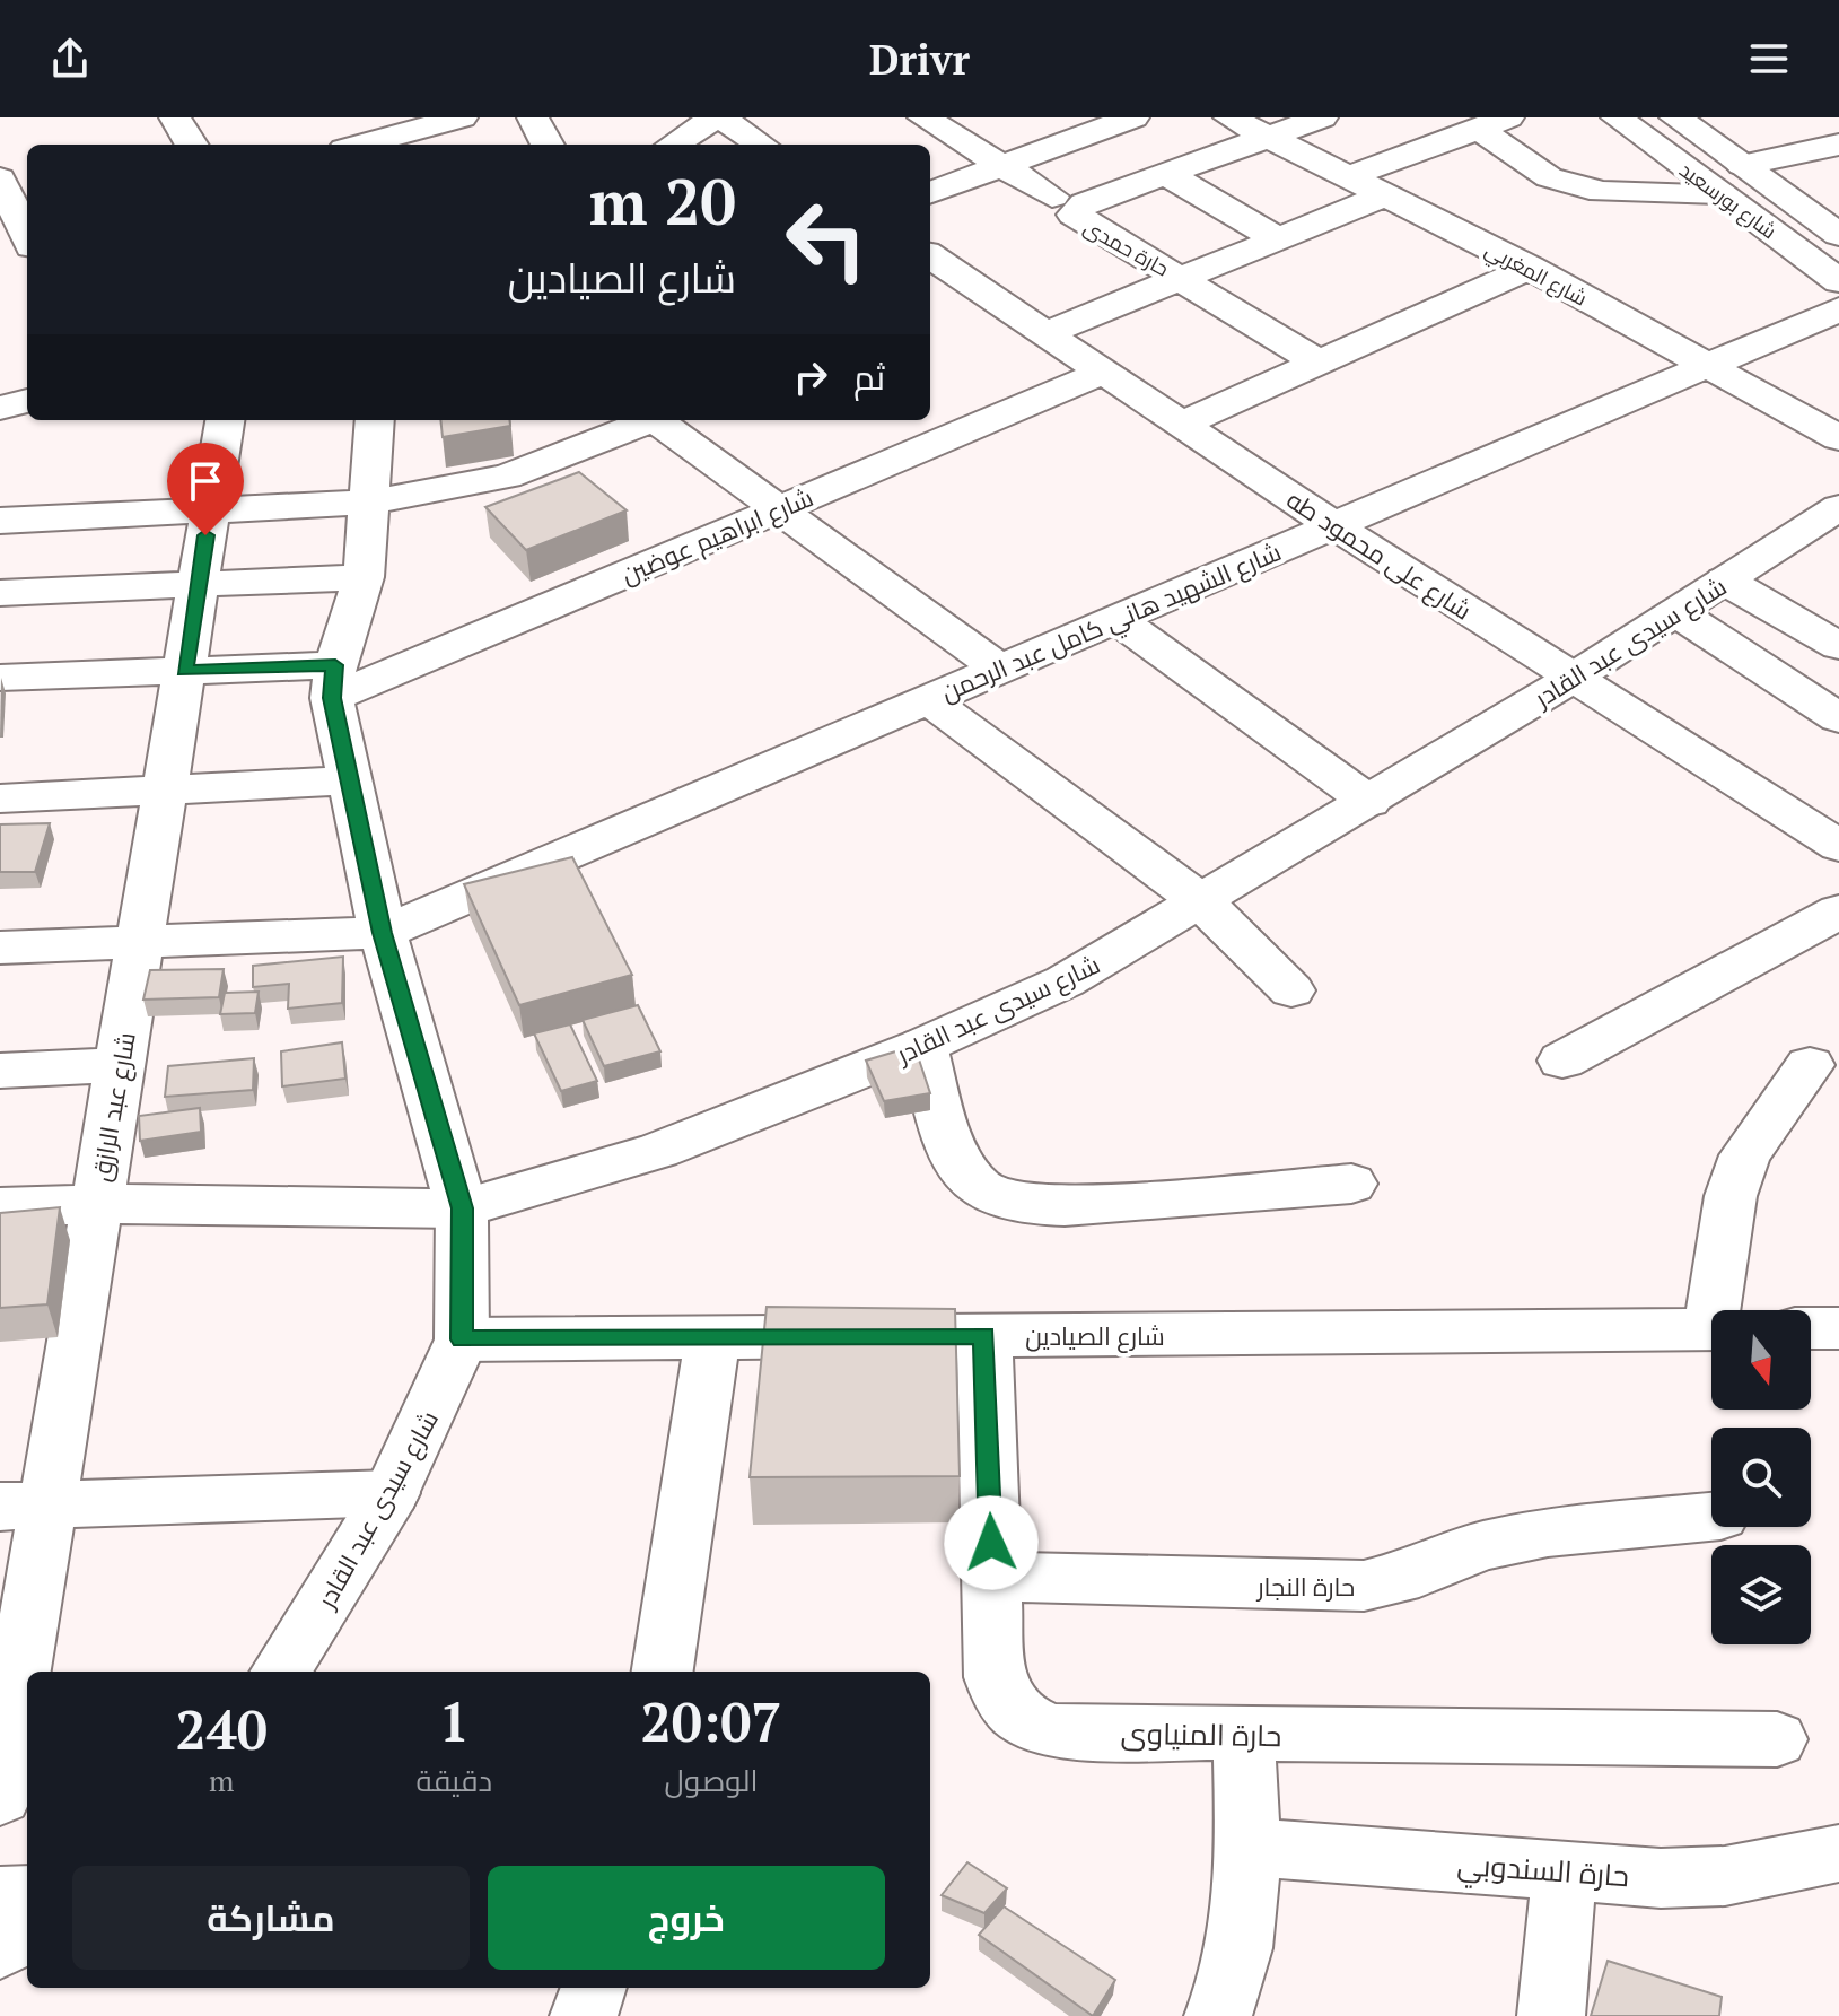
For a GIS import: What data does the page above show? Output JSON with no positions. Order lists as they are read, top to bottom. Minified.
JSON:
{"streets":{"street":["شارع بورسعيد","حارة حمدى","شارع المغربي","شارع ابراهيم عوضين","شارع على محمود طه","شارع الشهيد هاني كامل عبد الرحمن","شارع سيدى عبد القادر","شارع عبد الرازق","شارع الصيادين","حارة النجار","حارة المنياوى","حارة السندوبي"]},"crossings":[["حارة حمدى","شارع المغربي"],["شارع المغربي","شارع الشهيد هاني كامل عبد الرحمن"],["شارع ابراهيم عوضين","شارع على محمود طه"],["شارع على محمود طه","شارع الشهيد هاني كامل عبد الرحمن"],["شارع على محمود طه","شارع سيدى عبد القادر"],["شارع سيدى عبد القادر","شارع الصيادين"],["شارع الصيادين","حارة المنياوى"],["حارة النجار","حارة المنياوى"]],"north":"bottom","page":{"header":"Drivr","turn":["20 m","شارع الصيادين"],"then":"ثم","eta":["20:07","الوصول","1","دقيقة","240","m"],"buttons":["خروج","مشاركة"]}}
